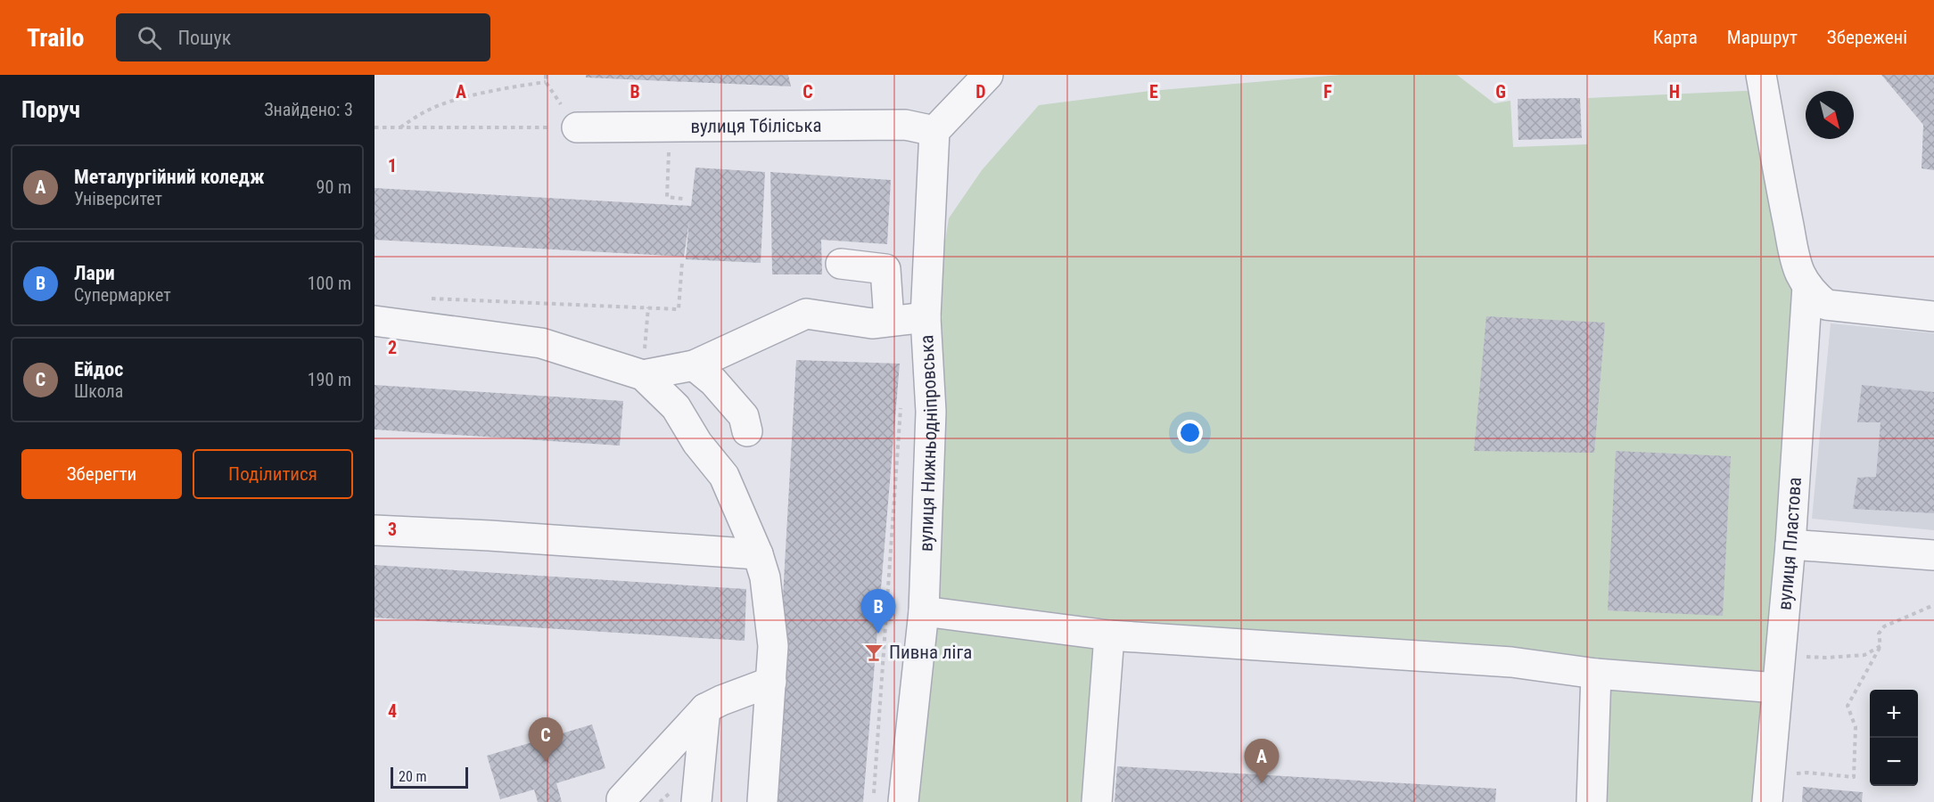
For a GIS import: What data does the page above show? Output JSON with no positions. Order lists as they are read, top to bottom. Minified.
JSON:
{"streets":{"street":["вулиця Тбіліська","вулиця Нижньодніпровська","вулиця Пластова"]},"crossings":[["вулиця Тбіліська","вулиця Нижньодніпровська"]],"places":{"bar":["Пивна ліга"]},"scale_bar":"20 m","north":"bottom right","page":{"header":"Trailo","search":"Пошук","nav":["Карта","Маршрут","Збережені"],"heading":["Поруч","Знайдено: 3"],"list":[{"mark":"A","name":"Металургійний коледж","note":"Університет","value":"90 m"},{"mark":"B","name":"Лари","note":"Супермаркет","value":"100 m"},{"mark":"C","name":"Ейдос","note":"Школа","value":"190 m"}],"buttons":["Зберегти","Поділитися"],"pins":["B","C","A"],"map_buttons":["+","−"],"scale":"20 m"},"grid":{"columns":["A","B","C","D","E","F","G","H"],"rows":["1","2","3","4"]}}
